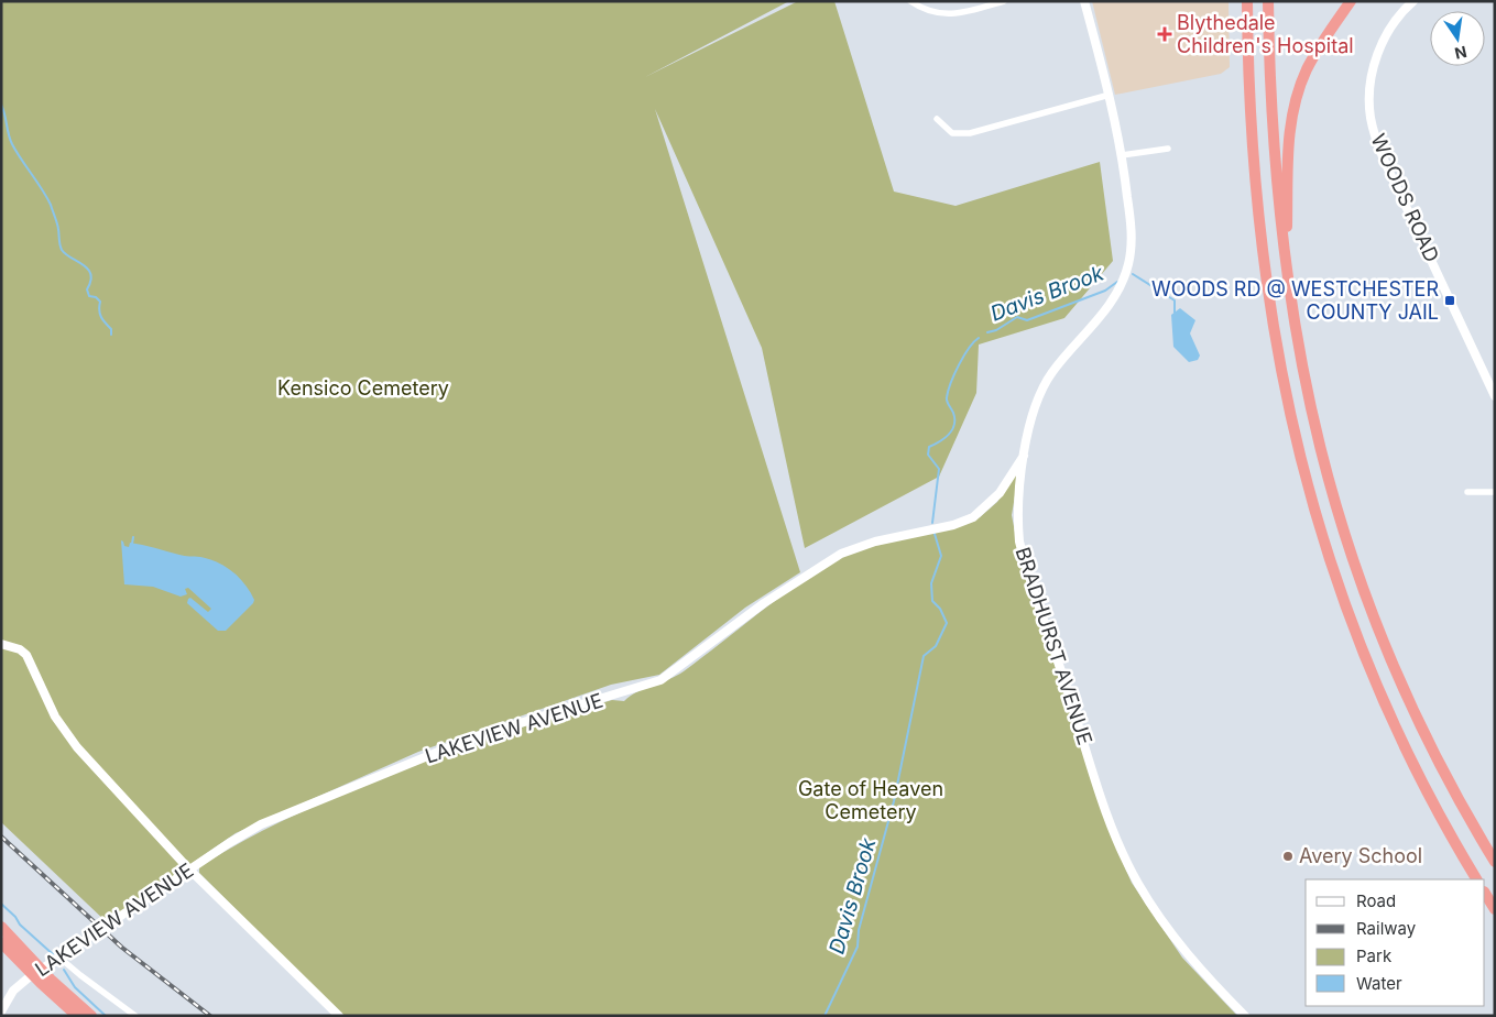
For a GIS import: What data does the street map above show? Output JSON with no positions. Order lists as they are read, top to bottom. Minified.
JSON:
{"streets":{"street":["WOODS ROAD","BRADHURST AVENUE","LAKEVIEW AVENUE"]},"crossings":[["BRADHURST AVENUE","LAKEVIEW AVENUE"]],"water":["Davis Brook"],"parks":["Kensico Cemetery","Gate of Heaven Cemetery"],"places":{"health":["Blythedale Children's Hospital"],"transit":["WOODS RD @ WESTCHESTER COUNTY JAIL"],"other":["Avery School"]},"legend":["Road","Railway","Park","Water"],"north":"bottom"}
